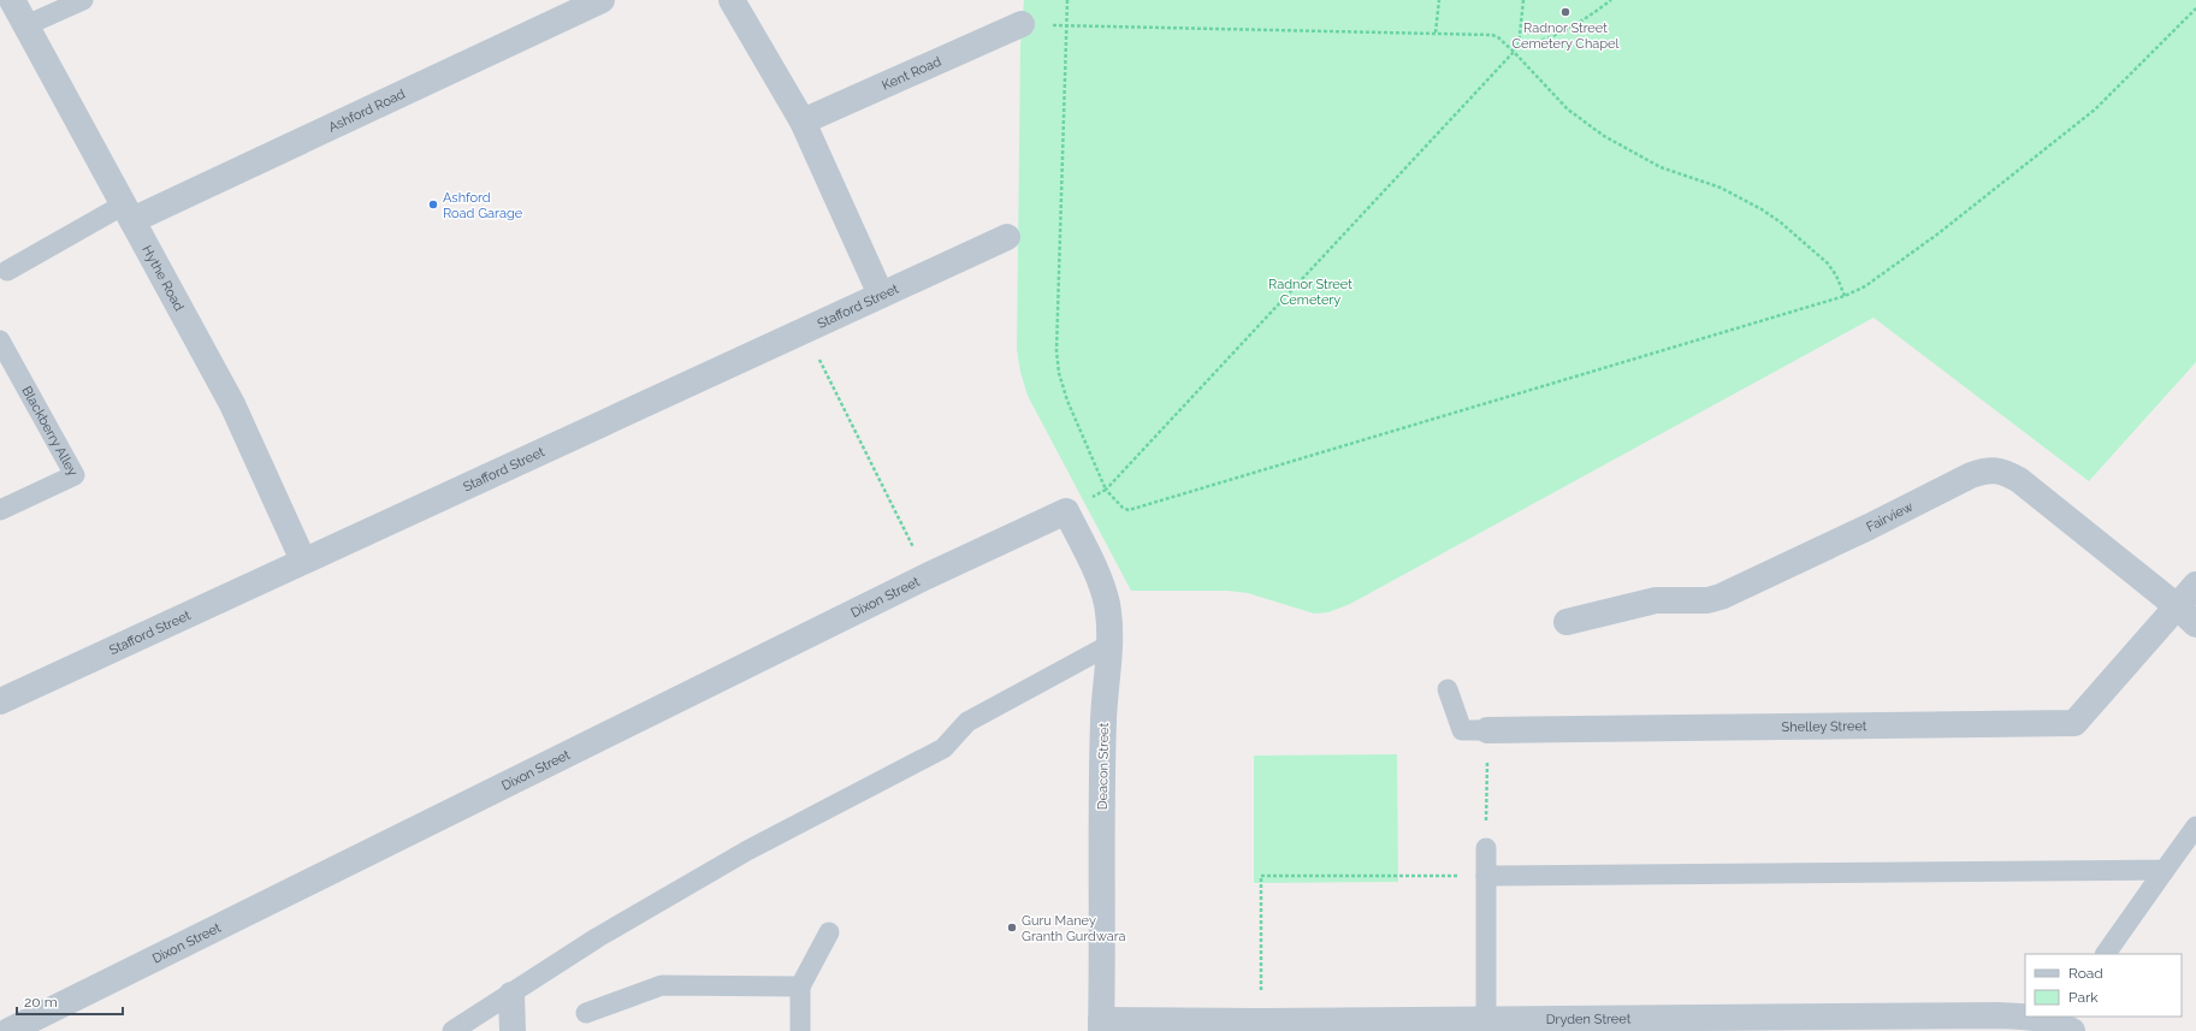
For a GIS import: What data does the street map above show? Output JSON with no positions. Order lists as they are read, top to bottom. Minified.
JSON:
{"streets":{"street":["Kent Road","Ashford Road","Hythe Road","Stafford Street","Fairview","Dixon Street","Shelley Street","Deacon Street","Dryden Street"],"lane":["Blackberry Alley"]},"crossings":[["Ashford Road","Hythe Road"],["Hythe Road","Stafford Street"],["Fairview","Shelley Street"],["Dixon Street","Deacon Street"],["Deacon Street","Dryden Street"]],"parks":["Radnor Street Cemetery"],"places":["Radnor Street Cemetery Chapel","Ashford Road Garage","Guru Maney Granth Gurdwara"],"legend":["Road","Park"],"scale_bar":"20 m"}
